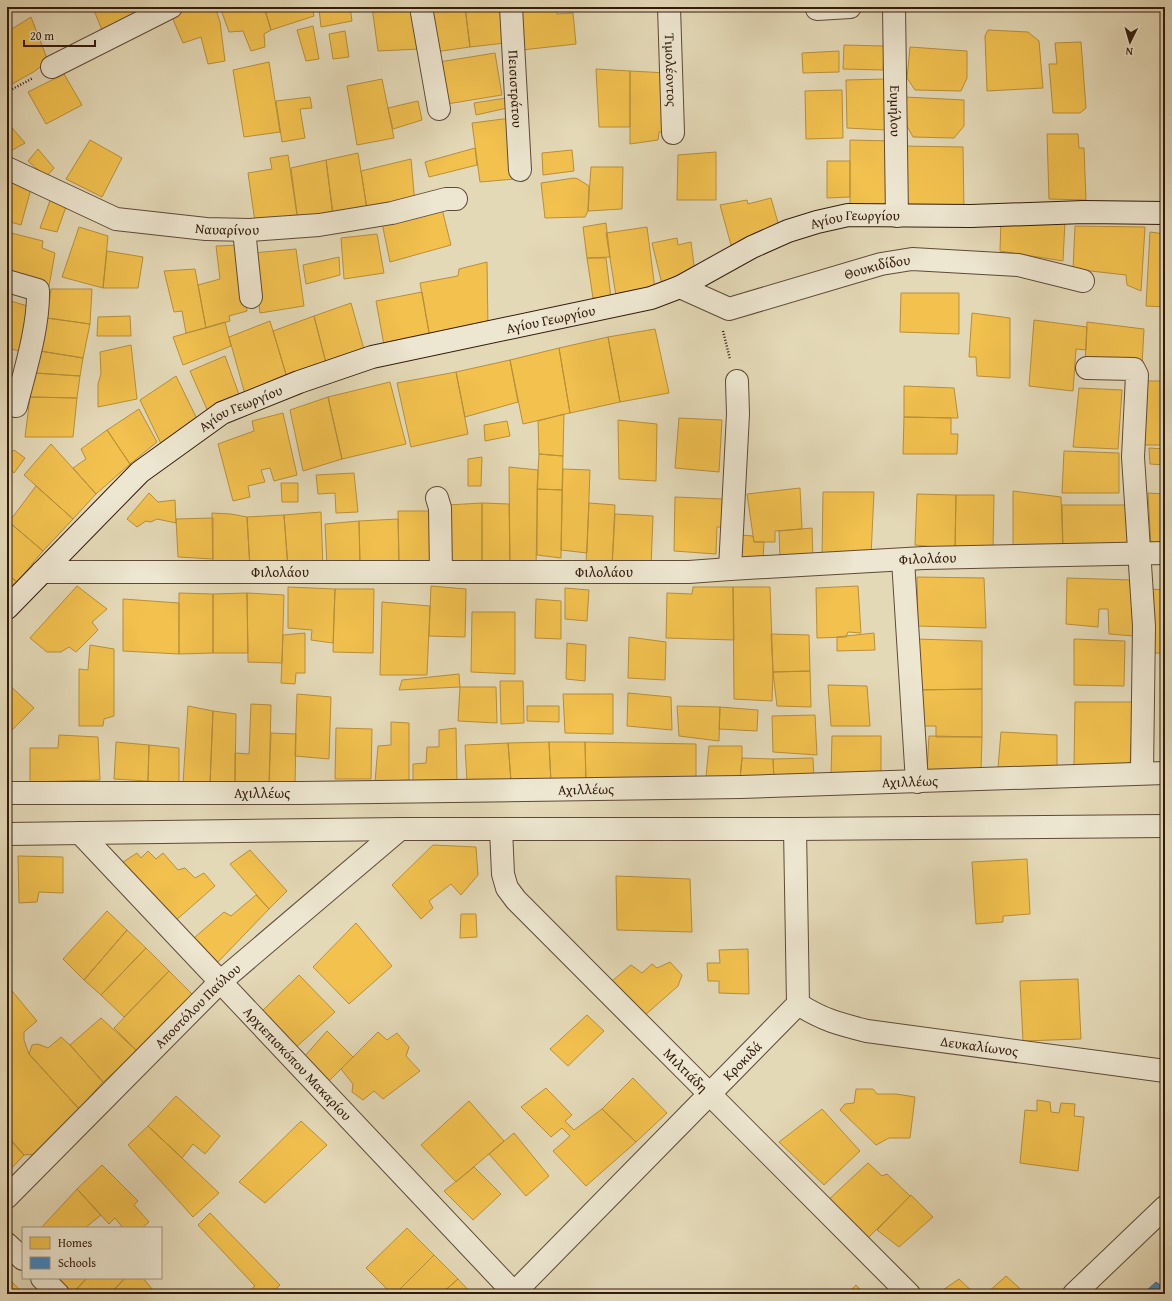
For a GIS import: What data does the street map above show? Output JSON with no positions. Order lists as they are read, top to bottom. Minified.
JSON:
{"streets":{"street":["Τιμολέοντος","Πεισιστράτου","Ευμήλου","Αγίου Γεωργίου","Ναυαρίνου","Θουκιδίδου","Φιλολάου","Αχιλλέως","Αποστόλου Παύλου","Δευκαλίωνος","Κροκιδά","Αρχιεπισκόπου Μακαρίου","Μιλτιάδη"]},"crossings":[["Ευμήλου","Αγίου Γεωργίου"],["Αγίου Γεωργίου","Θουκιδίδου"],["Αγίου Γεωργίου","Φιλολάου"],["Αποστόλου Παύλου","Αρχιεπισκόπου Μακαρίου"],["Δευκαλίωνος","Κροκιδά"],["Κροκιδά","Αρχιεπισκόπου Μακαρίου"],["Κροκιδά","Μιλτιάδη"]],"legend":["Homes","Schools"],"scale_bar":"20 m","north":"bottom"}
